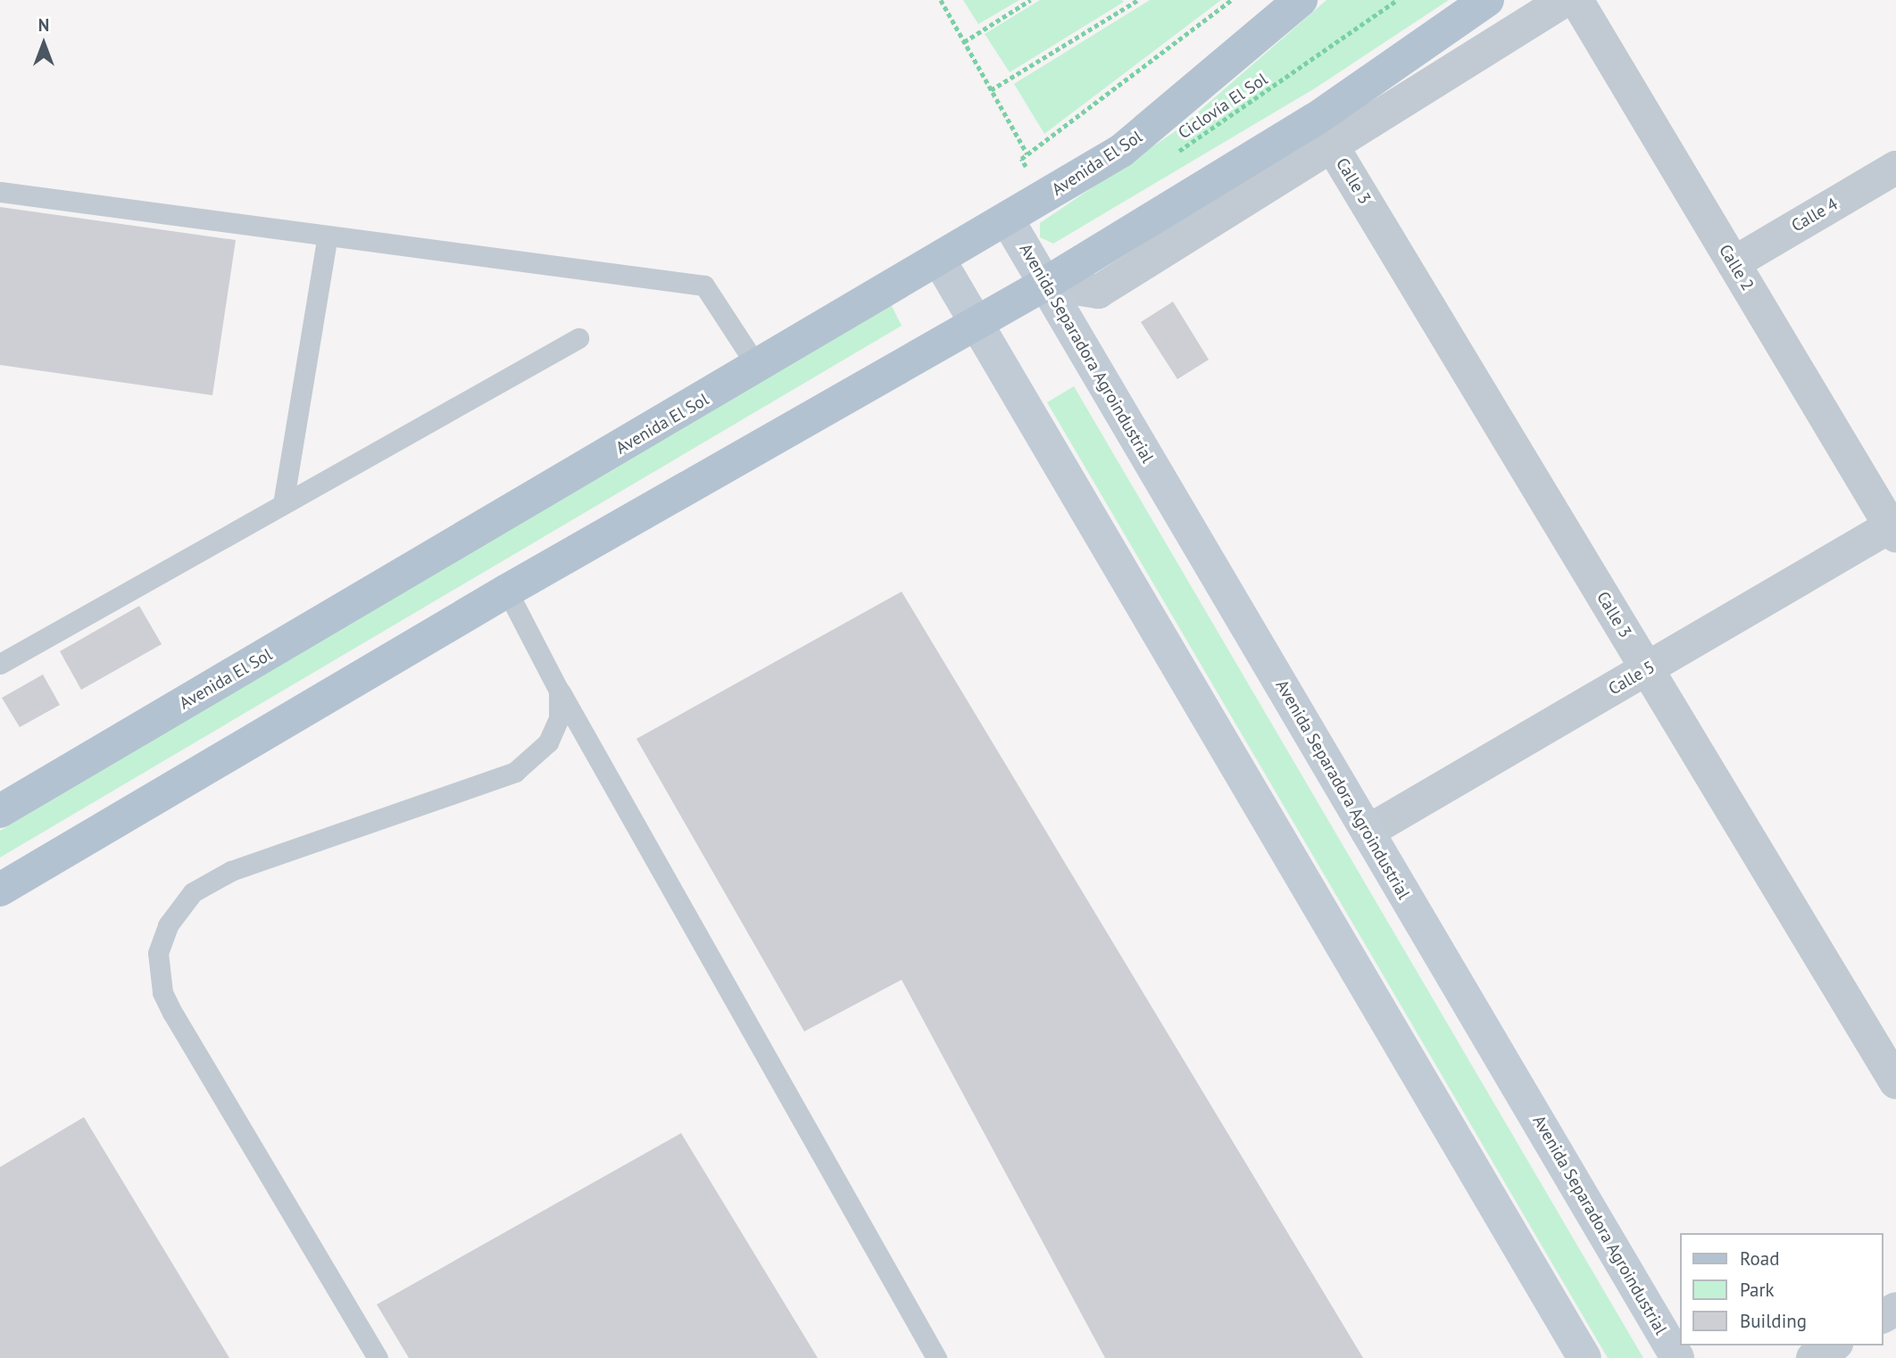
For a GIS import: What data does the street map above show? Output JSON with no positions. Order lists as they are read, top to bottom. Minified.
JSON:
{"streets":{"main road":["Avenida El Sol"],"street":["Calle 3","Calle 4","Calle 2","Avenida Separadora Agroindustrial","Calle 5"],"path":["Ciclovía El Sol"]},"crossings":[["Avenida El Sol","Avenida Separadora Agroindustrial"],["Calle 3","Calle 5"],["Calle 4","Calle 2"],["Calle 2","Calle 5"],["Avenida Separadora Agroindustrial","Calle 5"]],"legend":["Road","Park","Building"],"north":"top"}
